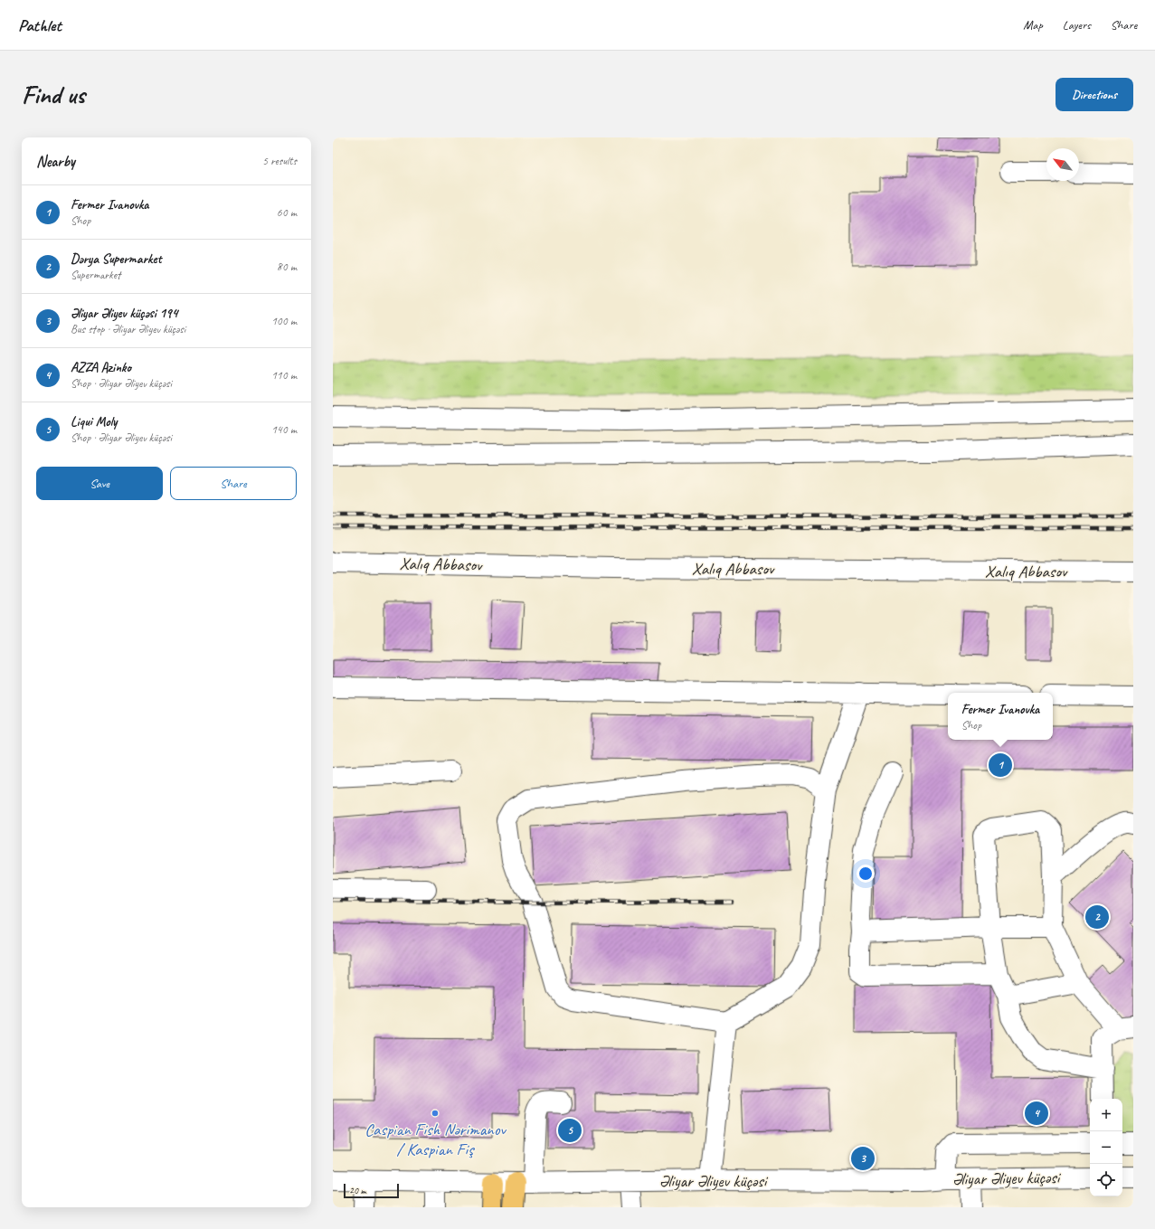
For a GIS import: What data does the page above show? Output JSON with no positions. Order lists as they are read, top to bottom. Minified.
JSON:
{"streets":{"street":["Xalıq Abbasov","Əliyar Əliyev küçəsi"]},"places":["Caspian Fish Nərimanov / Kaspian Fiş"],"scale_bar":"20 m","north":"top left","page":{"header":"Pathlet","nav":["Map","Layers","Share"],"buttons":["Directions",["Save","Share"]],"title":"Find us","heading":["Nearby","5 results"],"list":[{"mark":"1","name":"Fermer Ivanovka","note":"Shop","value":"60 m"},{"mark":"2","name":"Dərya Supermarket","note":"Supermarket","value":"80 m"},{"mark":"3","name":"Əliyar Əliyev küçəsi 194","note":"Bus stop · Əliyar Əliyev küçəsi","value":"100 m"},{"mark":"4","name":"AZZA Azinko","note":"Shop · Əliyar Əliyev küçəsi","value":"110 m"},{"mark":"5","name":"Liqui Moly","note":"Shop · Əliyar Əliyev küçəsi","value":"140 m"}],"popup":["Fermer Ivanovka","Shop"],"pins":["1","2","4","5","3"],"map_buttons":["+","−"],"scale":"20 m"}}
